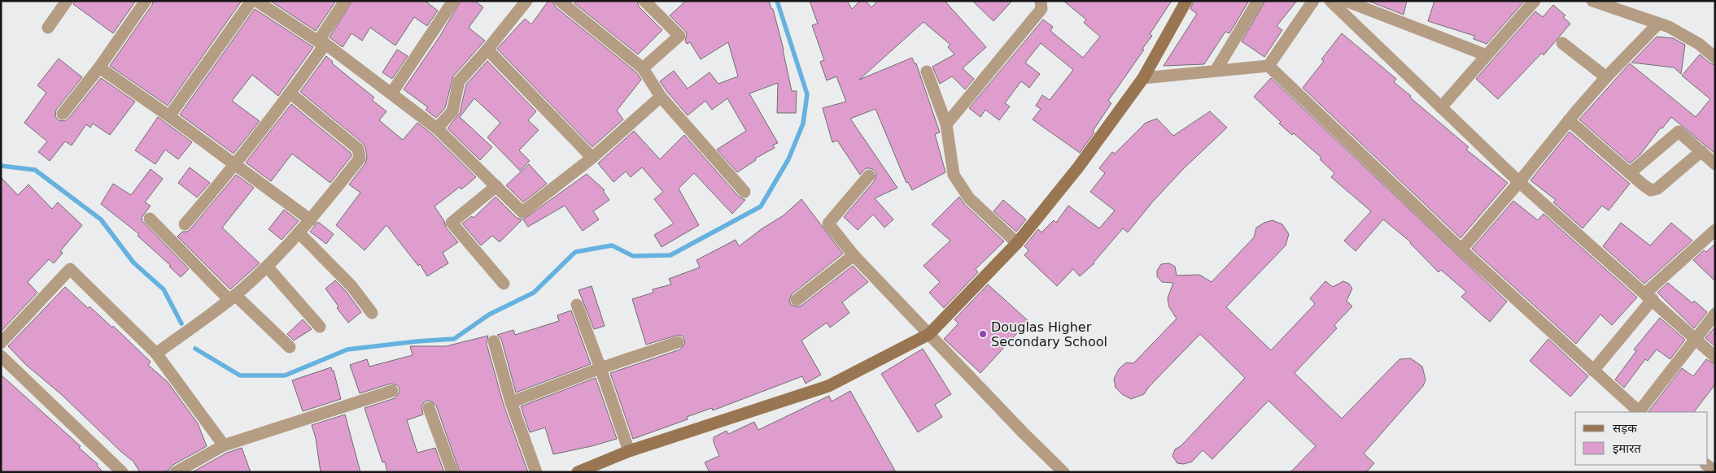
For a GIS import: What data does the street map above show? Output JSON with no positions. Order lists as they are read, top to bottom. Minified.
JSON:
{"places":["Douglas Higher Secondary School"],"legend":["सड़क","इमारत"]}
